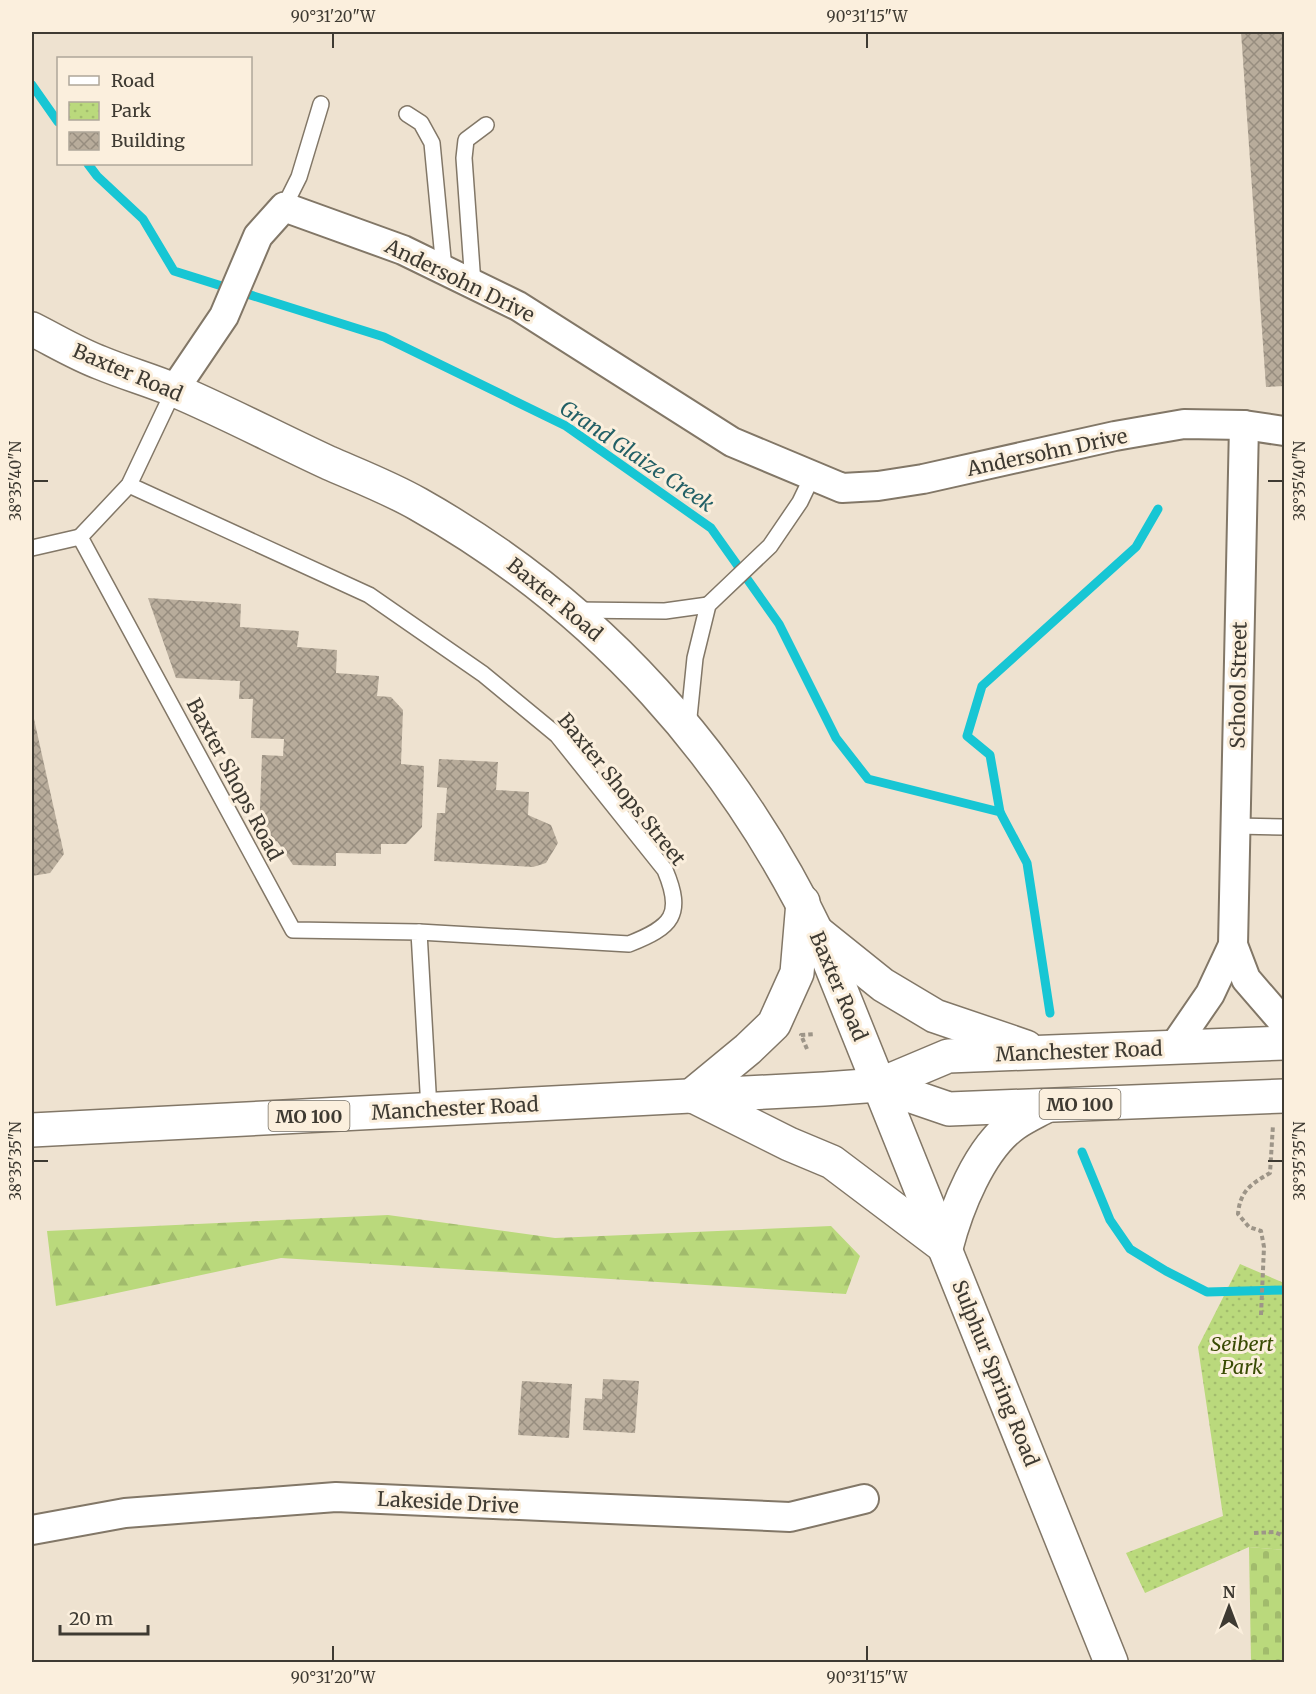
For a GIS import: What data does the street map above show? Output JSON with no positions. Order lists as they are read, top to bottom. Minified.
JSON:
{"streets":{"main road":["Baxter Road","Manchester Road","MO 100","Sulphur Spring Road"],"street":["Andersohn Drive","School Street","Lakeside Drive"],"lane":["Baxter Shops Road","Baxter Shops Street"]},"crossings":[["Andersohn Drive","School Street"],["Baxter Road","Manchester Road"],["Baxter Road","Sulphur Spring Road"],["School Street","Manchester Road"],["Baxter Shops Road","Baxter Shops Street"],["Manchester Road","Sulphur Spring Road"]],"water":["Grand Glaize Creek"],"parks":["Seibert Park"],"legend":["Road","Park","Building"],"scale_bar":"20 m","north":"top","coordinates":["90°31'20\"W","90°31'15\"W","38°35'40\"N","38°35'35\"N"]}
